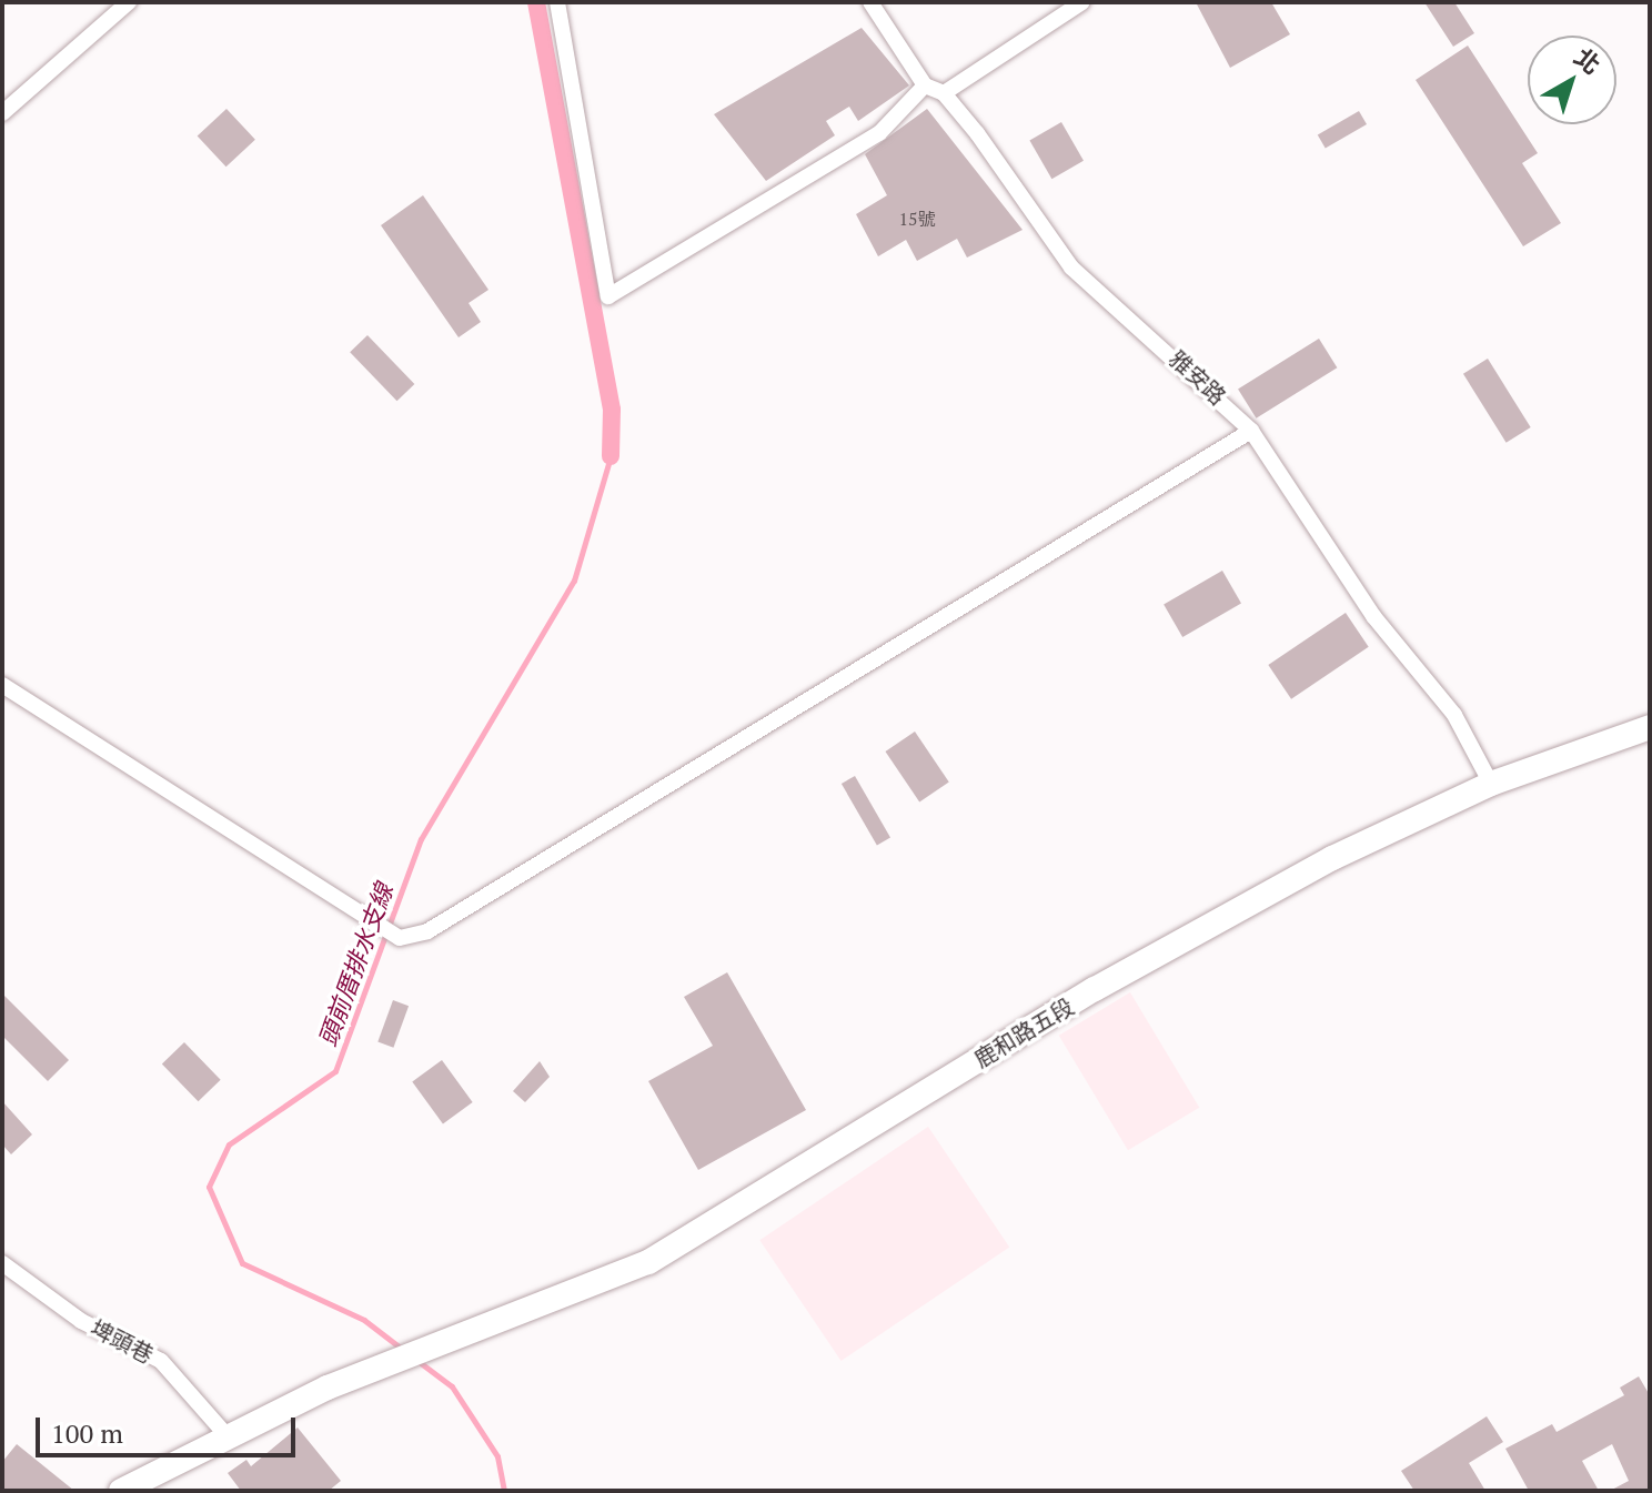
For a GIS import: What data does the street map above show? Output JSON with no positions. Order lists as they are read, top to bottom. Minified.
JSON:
{"streets":{"main road":["鹿和路五段"],"street":["雅安路","埤頭巷"]},"crossings":[["雅安路","鹿和路五段"],["鹿和路五段","埤頭巷"]],"water":["頭前厝排水支線"],"house_numbers":["15號"],"scale_bar":"100 m","north":"top right"}
